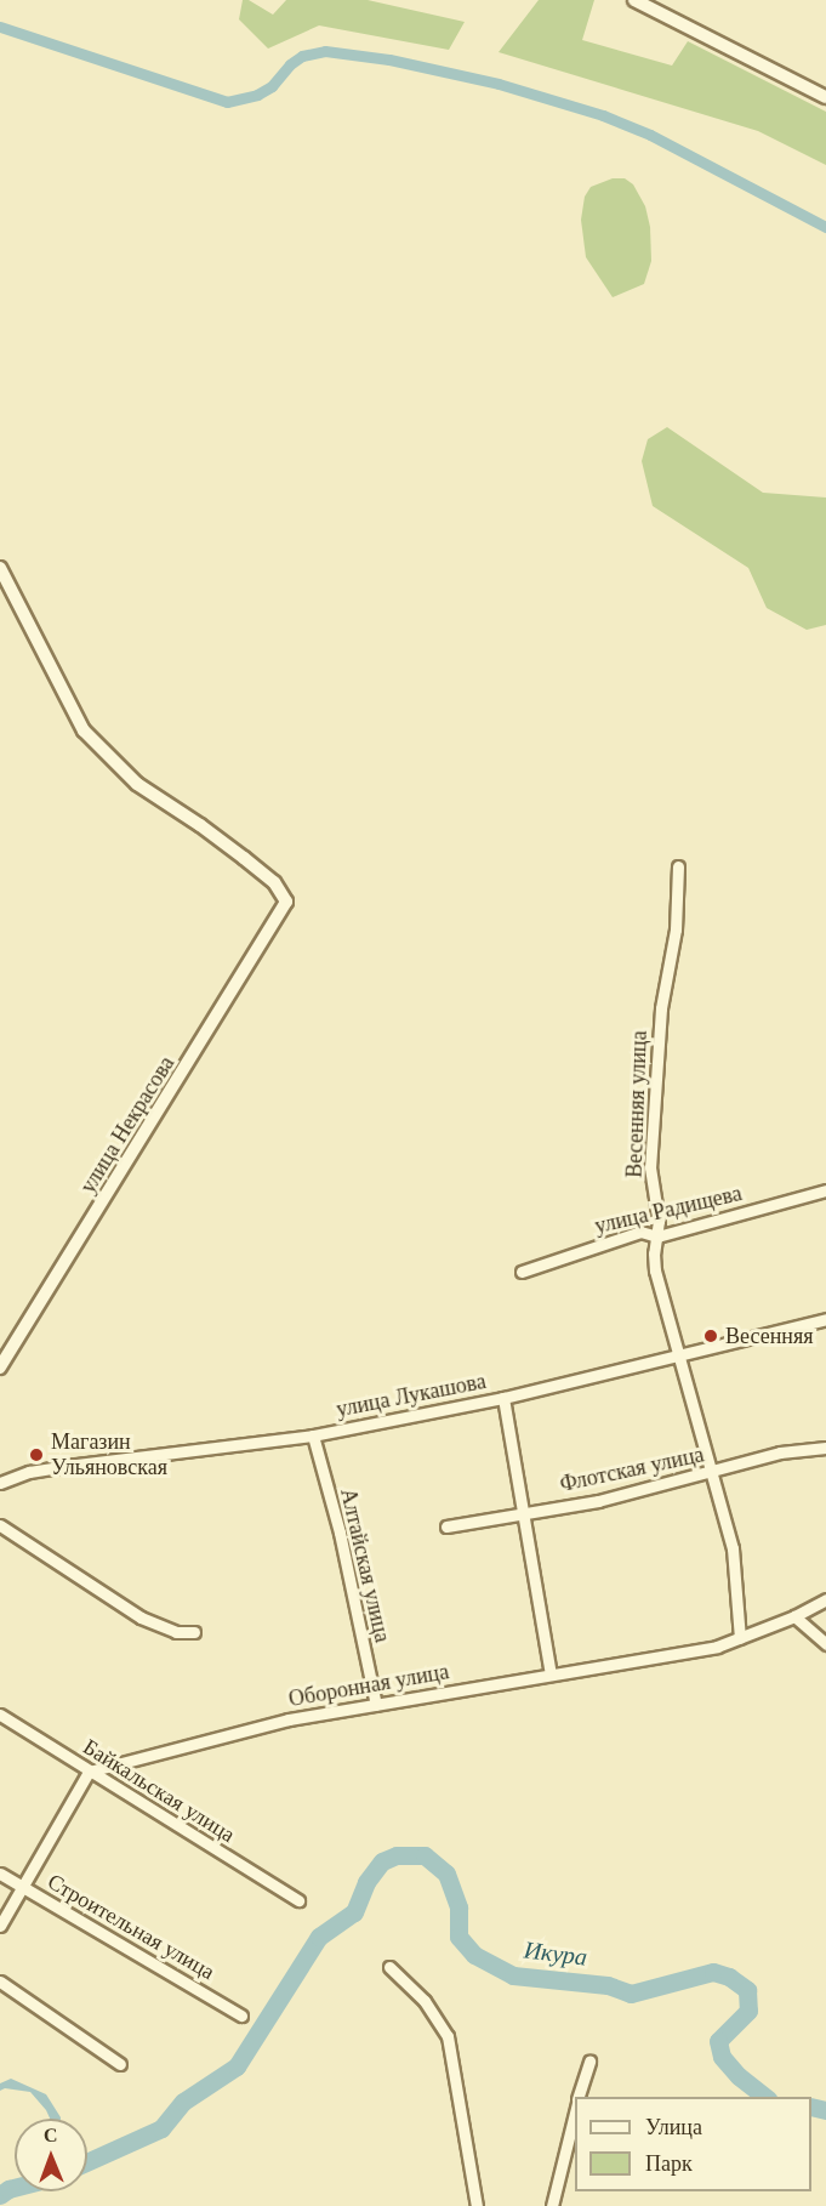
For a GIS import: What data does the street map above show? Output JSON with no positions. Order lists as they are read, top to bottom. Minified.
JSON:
{"streets":{"street":["Весенняя улица","улица Некрасова","улица Радищева","улица Лукашова","Флотская улица","Алтайская улица","Оборонная улица","Байкальская улица","Строительная улица"]},"crossings":[["Весенняя улица","улица Радищева"],["Весенняя улица","улица Лукашова"],["Весенняя улица","Флотская улица"],["Весенняя улица","Оборонная улица"],["улица Лукашова","Алтайская улица"],["Алтайская улица","Оборонная улица"],["Оборонная улица","Байкальская улица"]],"water":["Икура"],"places":["Весенняя","Магазин Ульяновская"],"legend":["Улица","Парк"],"north":"top"}
